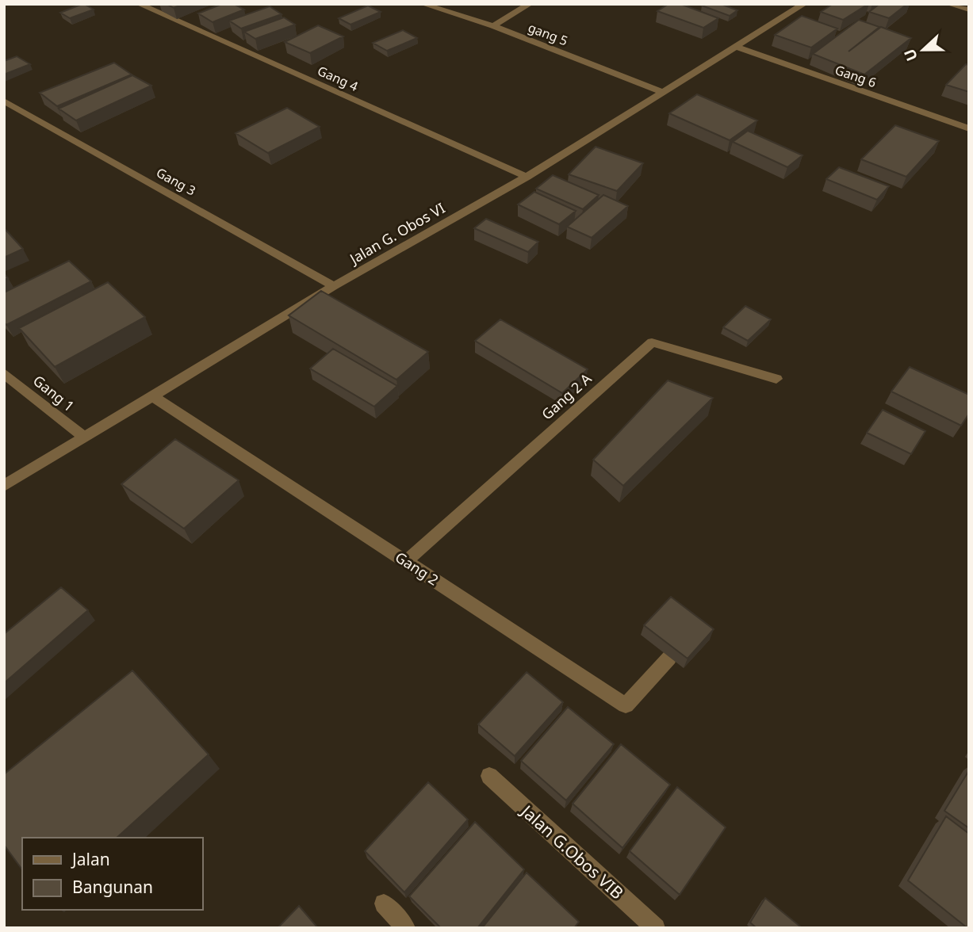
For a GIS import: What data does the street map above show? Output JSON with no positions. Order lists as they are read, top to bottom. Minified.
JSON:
{"streets":{"street":["gang 5","Gang 6","Gang 4","Gang 3","Jalan G. Obos VI","Gang 1","Gang 2 A","Gang 2","Jalan G.Obos VIB"]},"crossings":[["gang 5","Jalan G. Obos VI"],["Gang 6","Jalan G. Obos VI"],["Gang 4","Jalan G. Obos VI"],["Gang 3","Jalan G. Obos VI"],["Jalan G. Obos VI","Gang 1"],["Jalan G. Obos VI","Gang 2"],["Gang 2 A","Gang 2"]],"legend":["Jalan","Bangunan"],"north":"left"}
